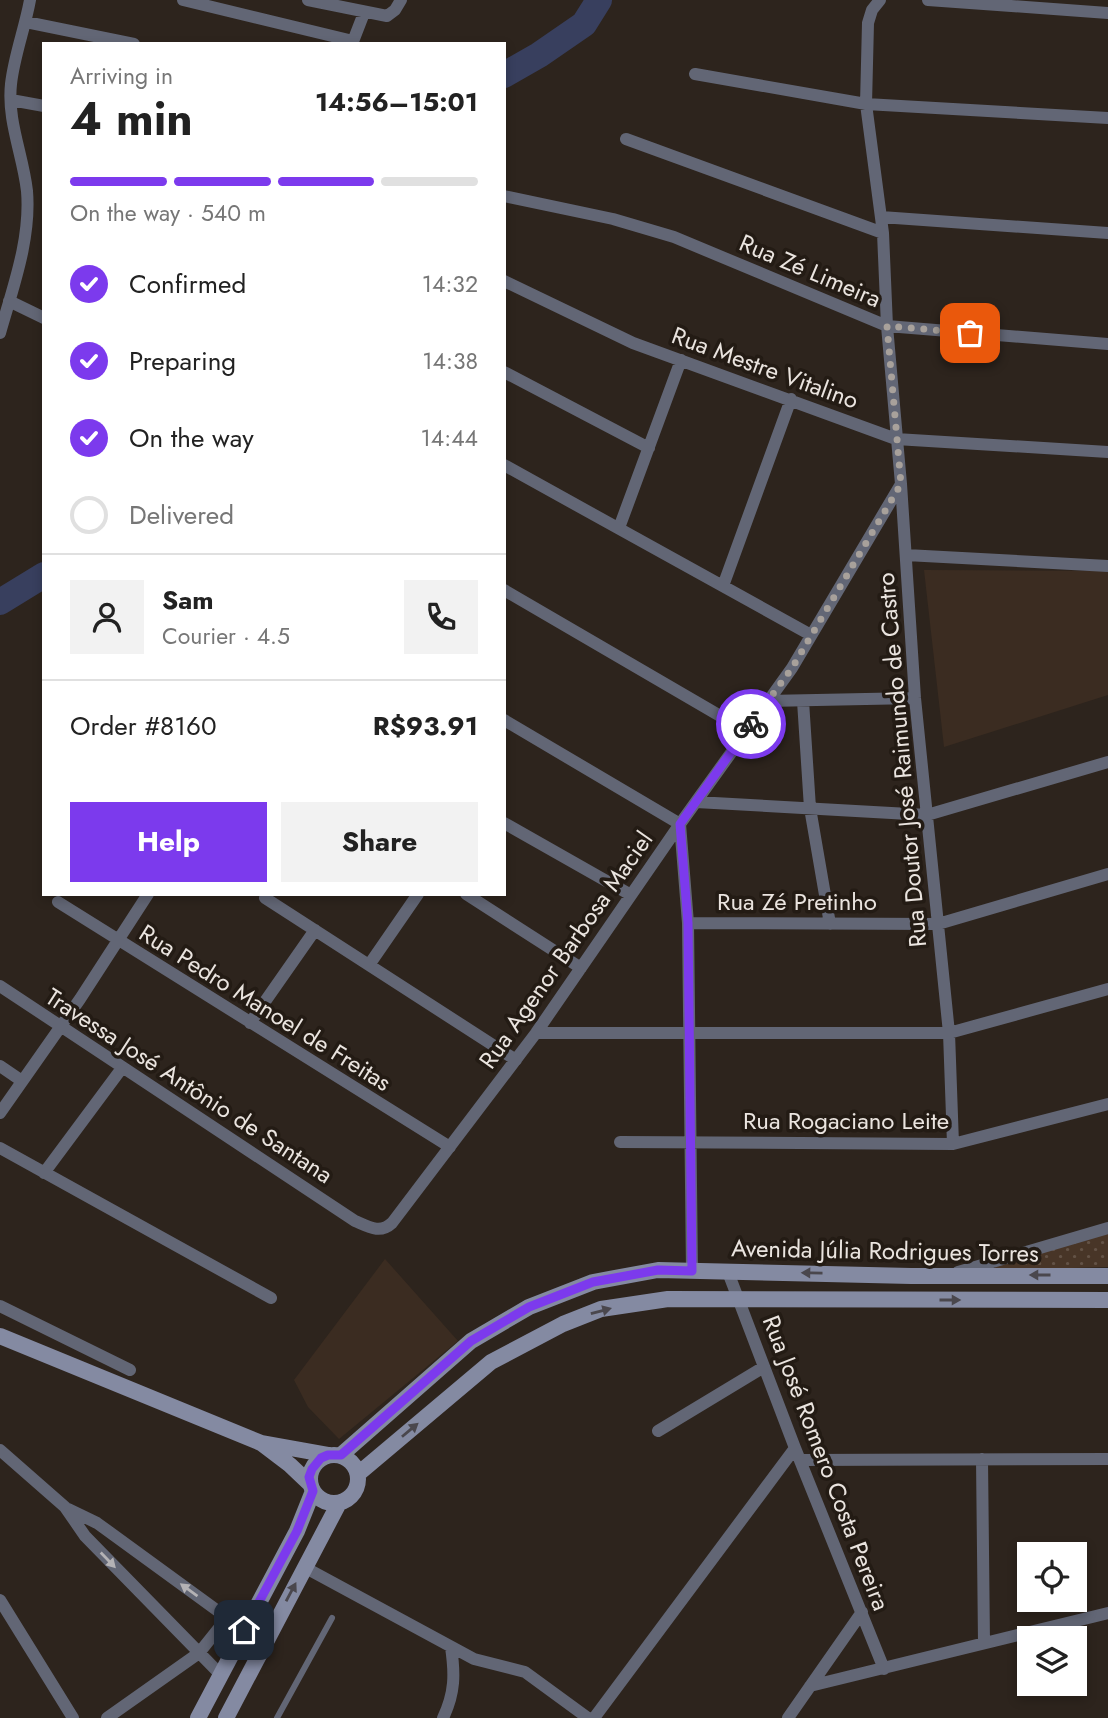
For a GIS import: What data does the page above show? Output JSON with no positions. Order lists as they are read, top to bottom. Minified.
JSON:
{"streets":{"main road":["Avenida Júlia Rodrigues Torres"],"street":["Rua Zé Limeira","Rua Mestre Vitalino","Rua Doutor José Raimundo de Castro","Rua Zé Pretinho","Rua Agenor Barbosa Maciel","Rua Pedro Manoel de Freitas","Travessa José Antônio de Santana","Rua Rogaciano Leite","Rua José Romero Costa Pereira"]},"crossings":[["Rua Zé Limeira","Rua Doutor José Raimundo de Castro"],["Rua Mestre Vitalino","Rua Doutor José Raimundo de Castro"],["Rua Doutor José Raimundo de Castro","Rua Zé Pretinho"],["Rua Doutor José Raimundo de Castro","Rua Agenor Barbosa Maciel"],["Rua Doutor José Raimundo de Castro","Rua Rogaciano Leite"],["Rua Agenor Barbosa Maciel","Rua Pedro Manoel de Freitas"],["Rua Agenor Barbosa Maciel","Travessa José Antônio de Santana"],["Avenida Júlia Rodrigues Torres","Rua José Romero Costa Pereira"]],"page":{"heading":["4 min","Arriving in","14:56–15:01"],"panel":["Sam","Courier · 4.5","Order #8160","R$93.91"],"bar":"On the way · 540 m","list":[["Confirmed","14:32"],["Preparing","14:38"],["On the way","14:44"],"Delivered"],"buttons":["Help","Share"]}}
